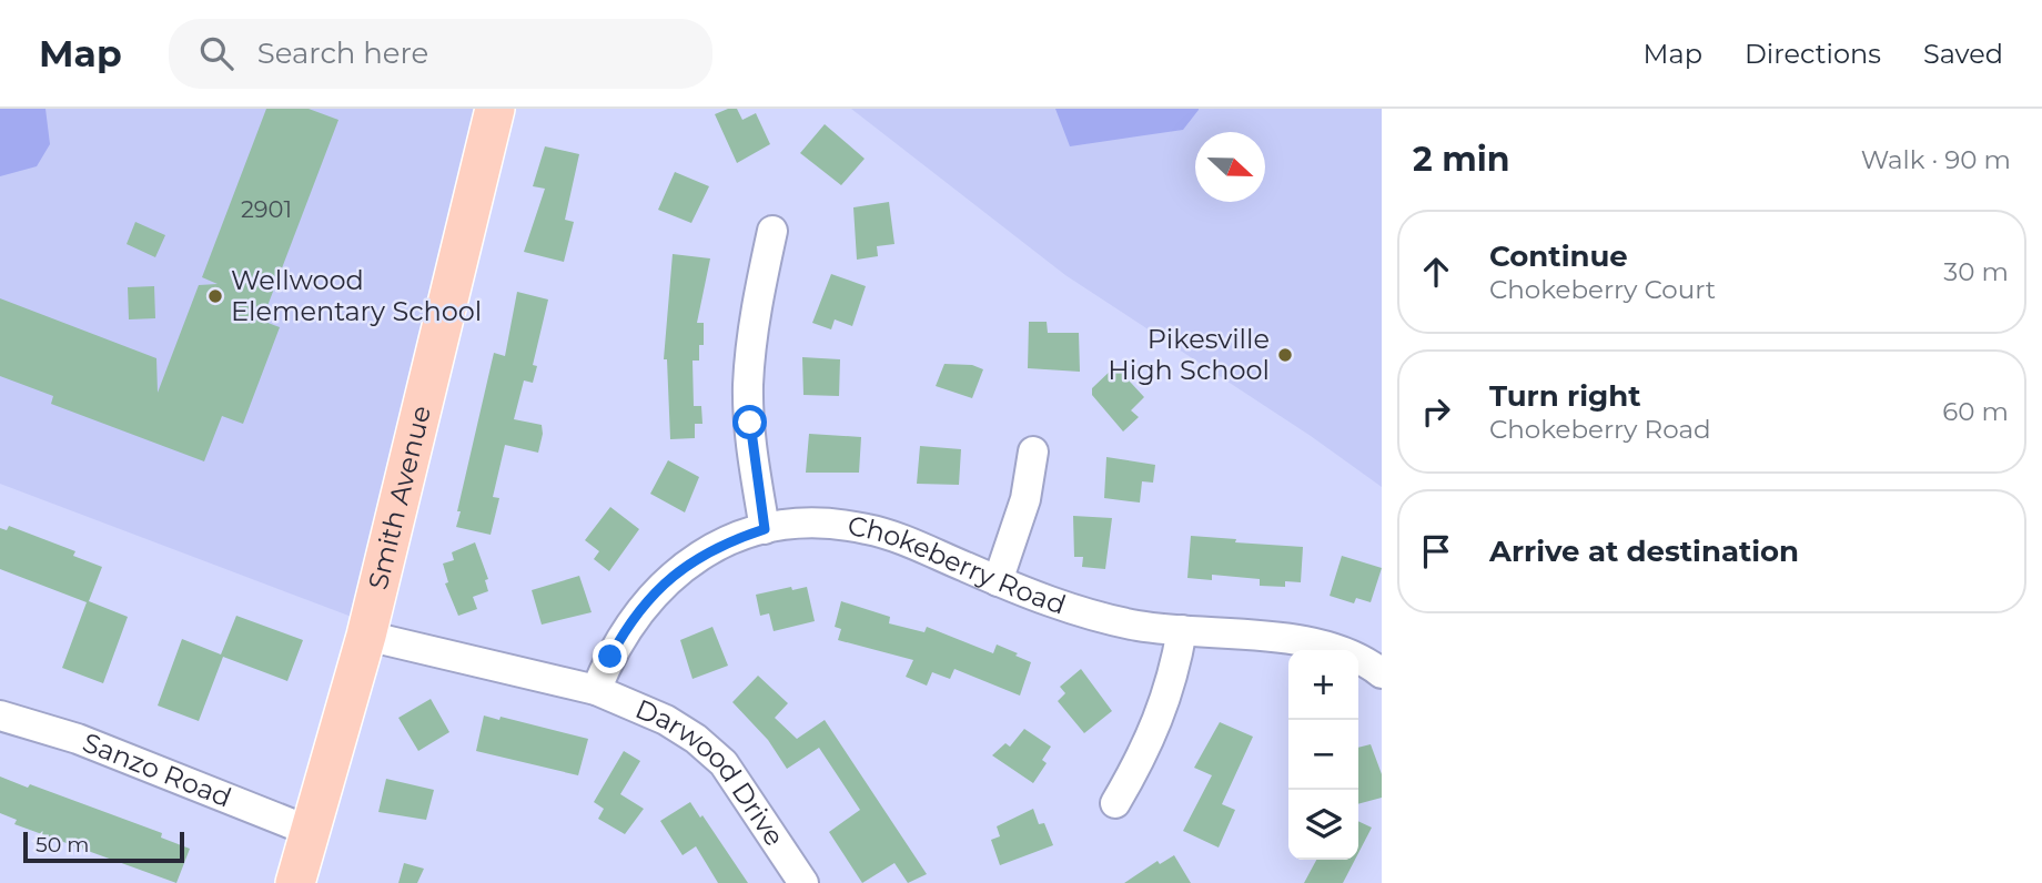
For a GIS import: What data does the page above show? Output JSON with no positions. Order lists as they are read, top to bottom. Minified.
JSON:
{"streets":{"main road":["Smith Avenue"],"street":["Chokeberry Road","Sanzo Road","Darwood Drive"]},"crossings":[["Smith Avenue","Sanzo Road"],["Smith Avenue","Darwood Drive"],["Chokeberry Road","Darwood Drive"]],"places":["Wellwood Elementary School","Pikesville High School"],"house_numbers":["2901"],"scale_bar":"50 m","north":"right","page":{"header":"Map","search":"Search here","nav":["Map","Directions","Saved"],"heading":["2 min","Walk · 90 m"],"list":[["Continue","Chokeberry Court","30 m"],["Turn right","Chokeberry Road","60 m"],"Arrive at destination"],"map_buttons":["+","−"],"scale":"50 m"}}
